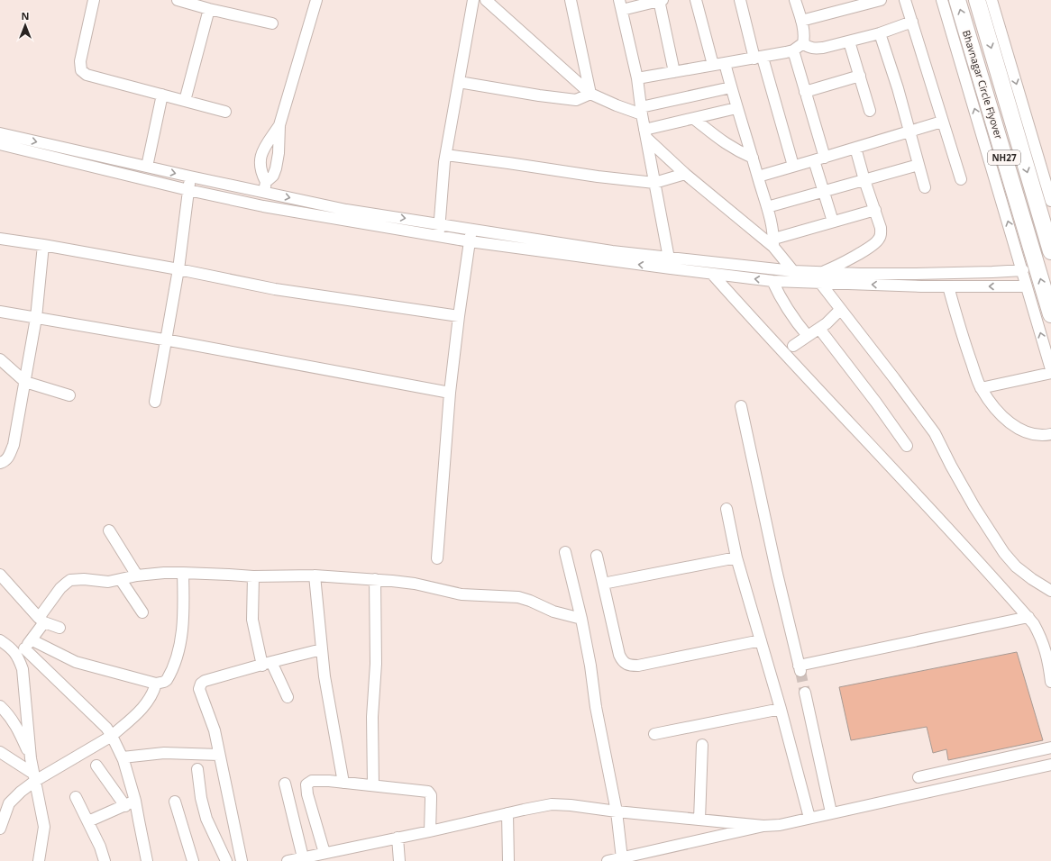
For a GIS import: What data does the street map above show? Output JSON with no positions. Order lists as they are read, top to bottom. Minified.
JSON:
{"streets":{"highway":["Bhavnagar Circle Flyover","NH27"]},"north":"top"}
